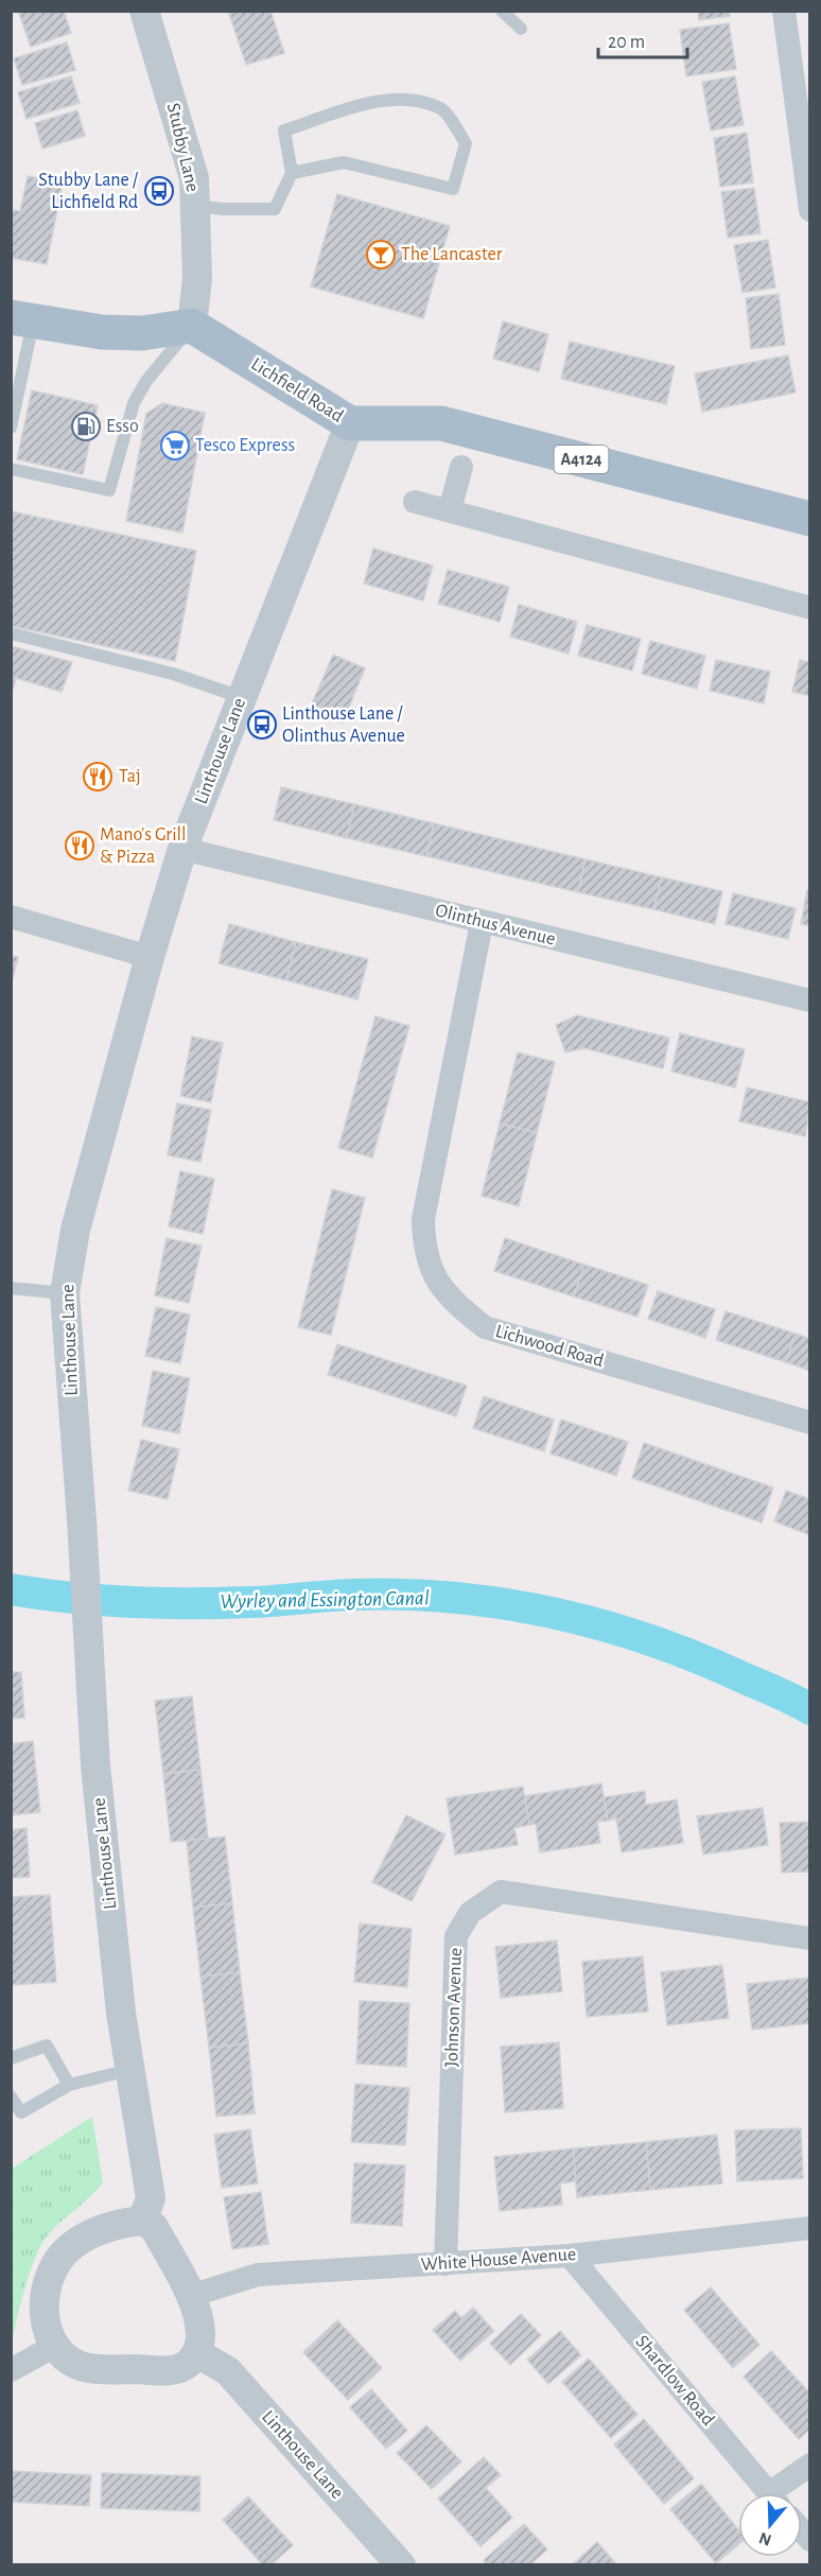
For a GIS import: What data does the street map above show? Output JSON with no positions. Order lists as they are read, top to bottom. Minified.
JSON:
{"streets":{"main road":["Lichfield Road","A4124"],"street":["Stubby Lane","Linthouse Lane","Olinthus Avenue","Lichwood Road","Johnson Avenue","White House Avenue","Shardlow Road"]},"crossings":[["Stubby Lane","Lichfield Road"],["Lichfield Road","Linthouse Lane"],["Linthouse Lane","Olinthus Avenue"],["Linthouse Lane","White House Avenue"],["Olinthus Avenue","Lichwood Road"],["Johnson Avenue","White House Avenue"],["White House Avenue","Shardlow Road"]],"water":["Wyrley and Essington Canal"],"places":{"bus stop":["Stubby Lane / Lichfield Rd","Linthouse Lane / Olinthus Avenue"],"bar":["The Lancaster"],"fuel station":["Esso"],"supermarket":["Tesco Express"],"restaurant":["Taj","Mano's Grill & Pizza"]},"scale_bar":"20 m","north":"bottom"}
